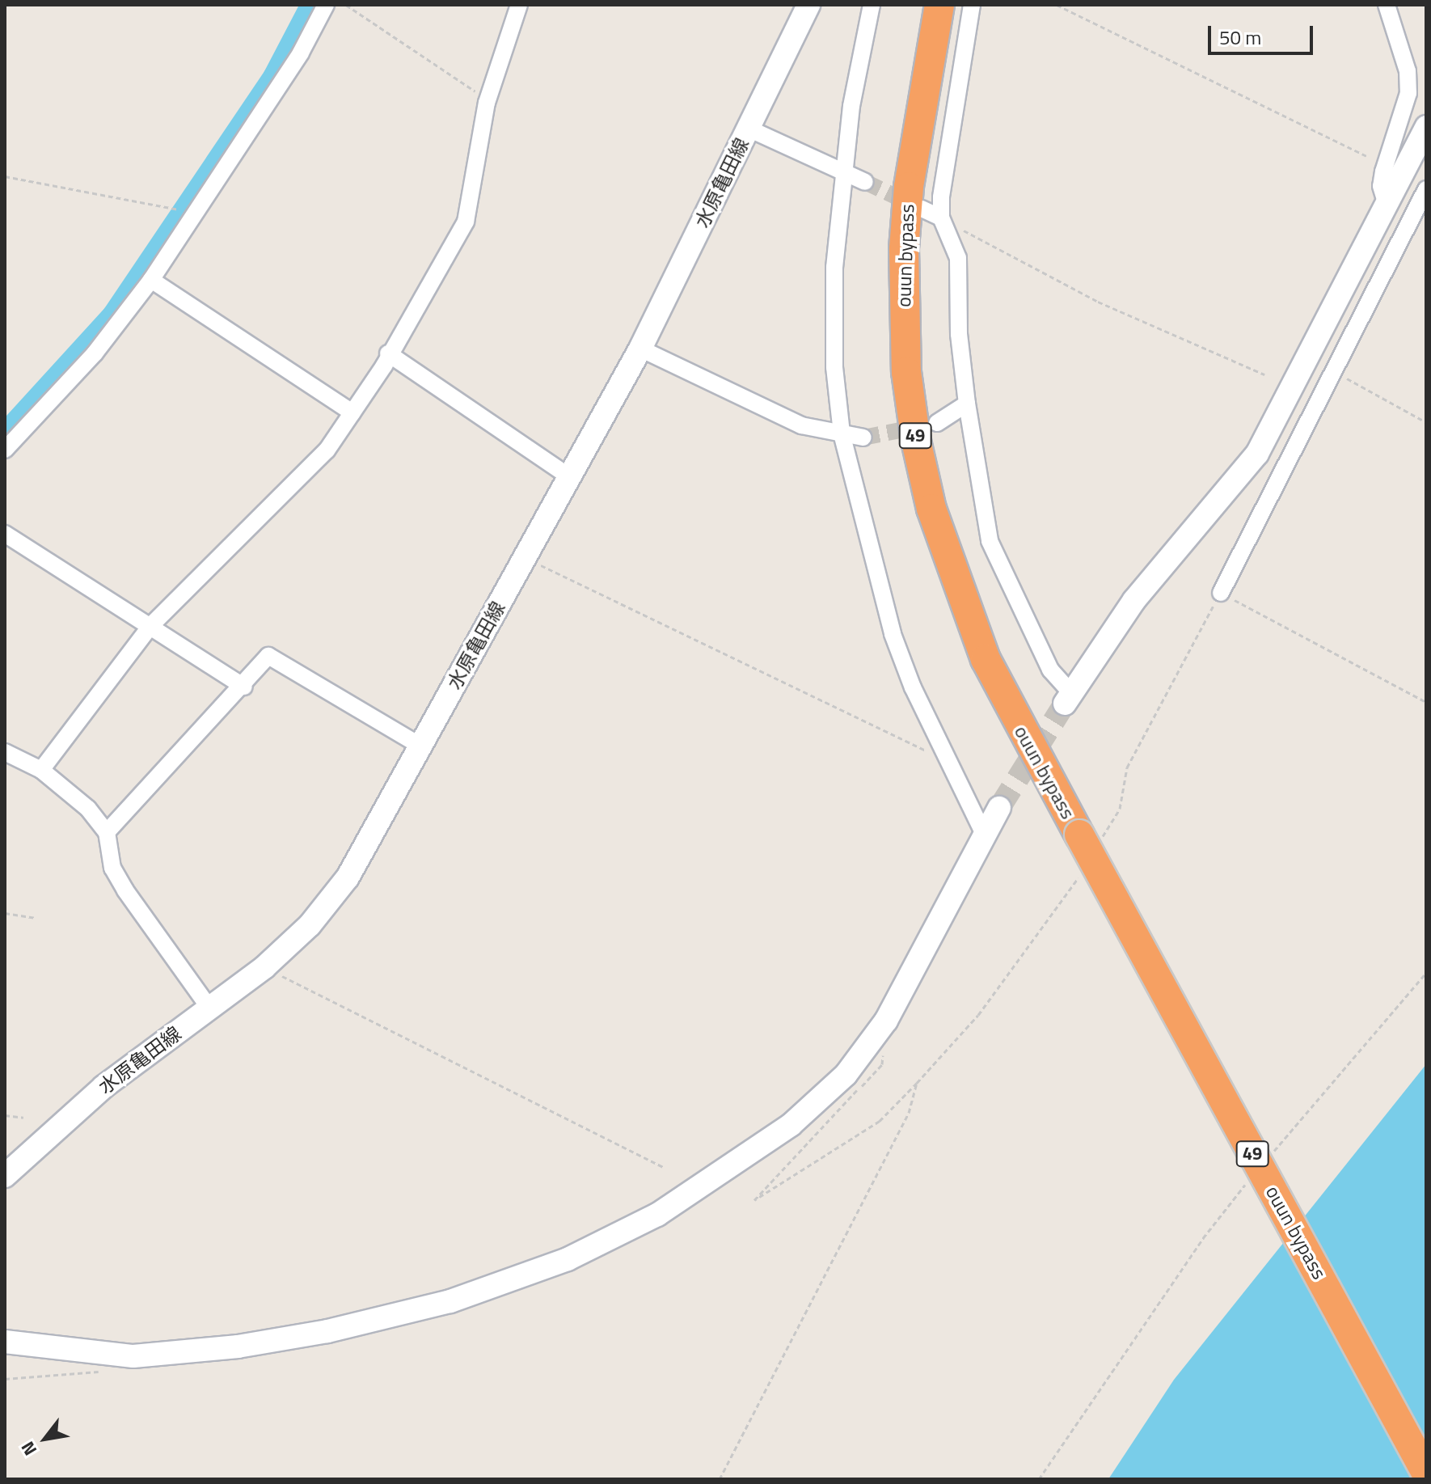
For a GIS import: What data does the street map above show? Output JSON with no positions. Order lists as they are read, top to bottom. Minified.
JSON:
{"streets":{"highway":["ouun bypass","49"],"street":["水原亀田線"]},"scale_bar":"50 m","north":"bottom left"}
